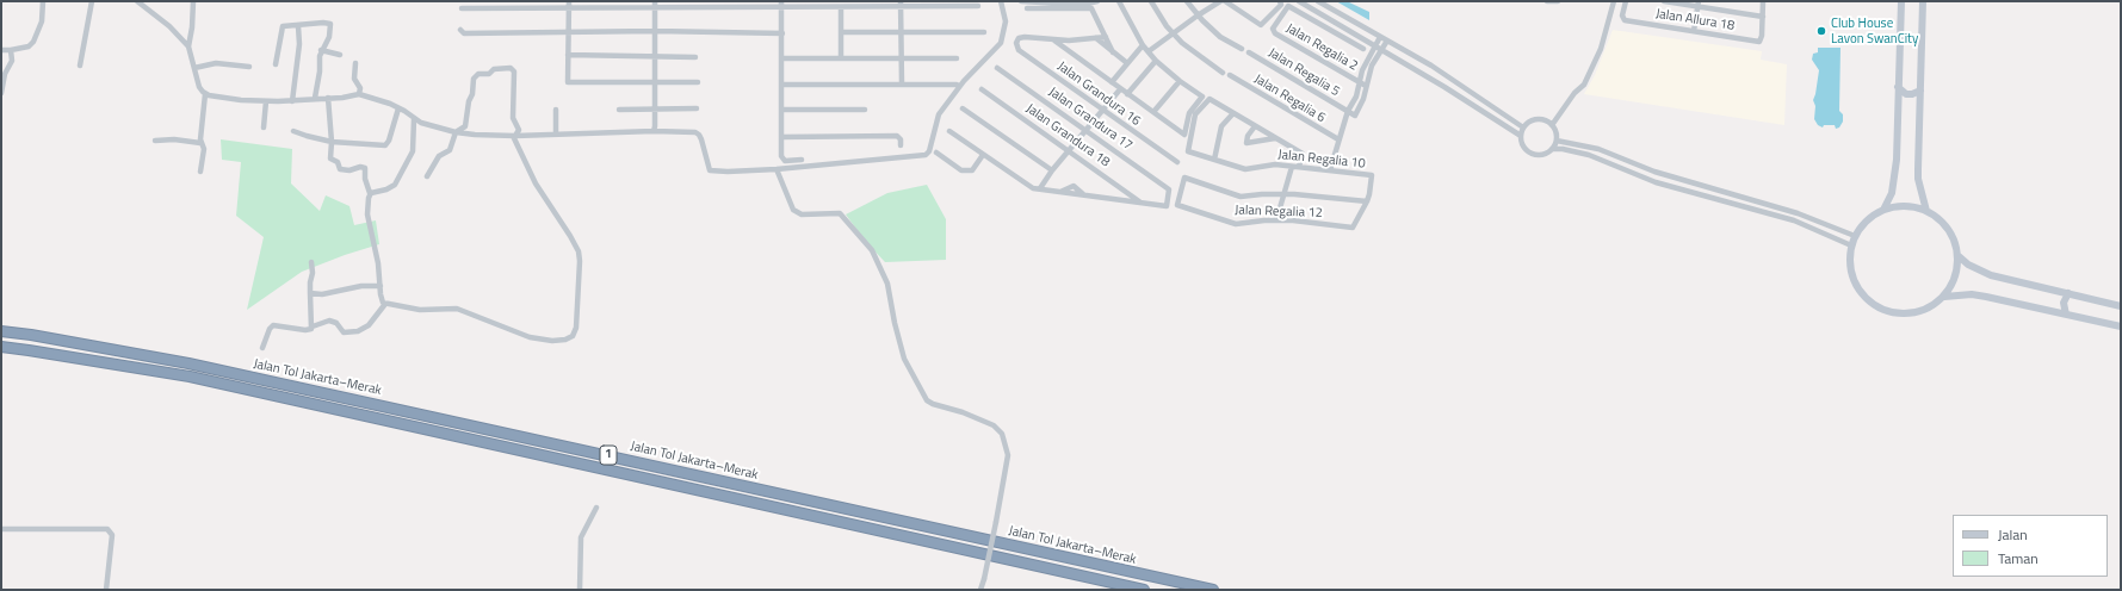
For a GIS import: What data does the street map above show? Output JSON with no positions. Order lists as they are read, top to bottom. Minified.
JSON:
{"streets":{"highway":["Jalan Tol Jakarta–Merak","1"],"street":["Jalan Allura 18","Jalan Regalia 2","Jalan Regalia 5","Jalan Grandura 16","Jalan Regalia 6","Jalan Grandura 17","Jalan Grandura 18","Jalan Regalia 10","Jalan Regalia 12"]},"crossings":[["Jalan Grandura 17","Jalan Grandura 18"],["Jalan Regalia 10","Jalan Regalia 12"]],"places":["Club House Lavon SwanCity"],"legend":["Jalan","Taman"]}
